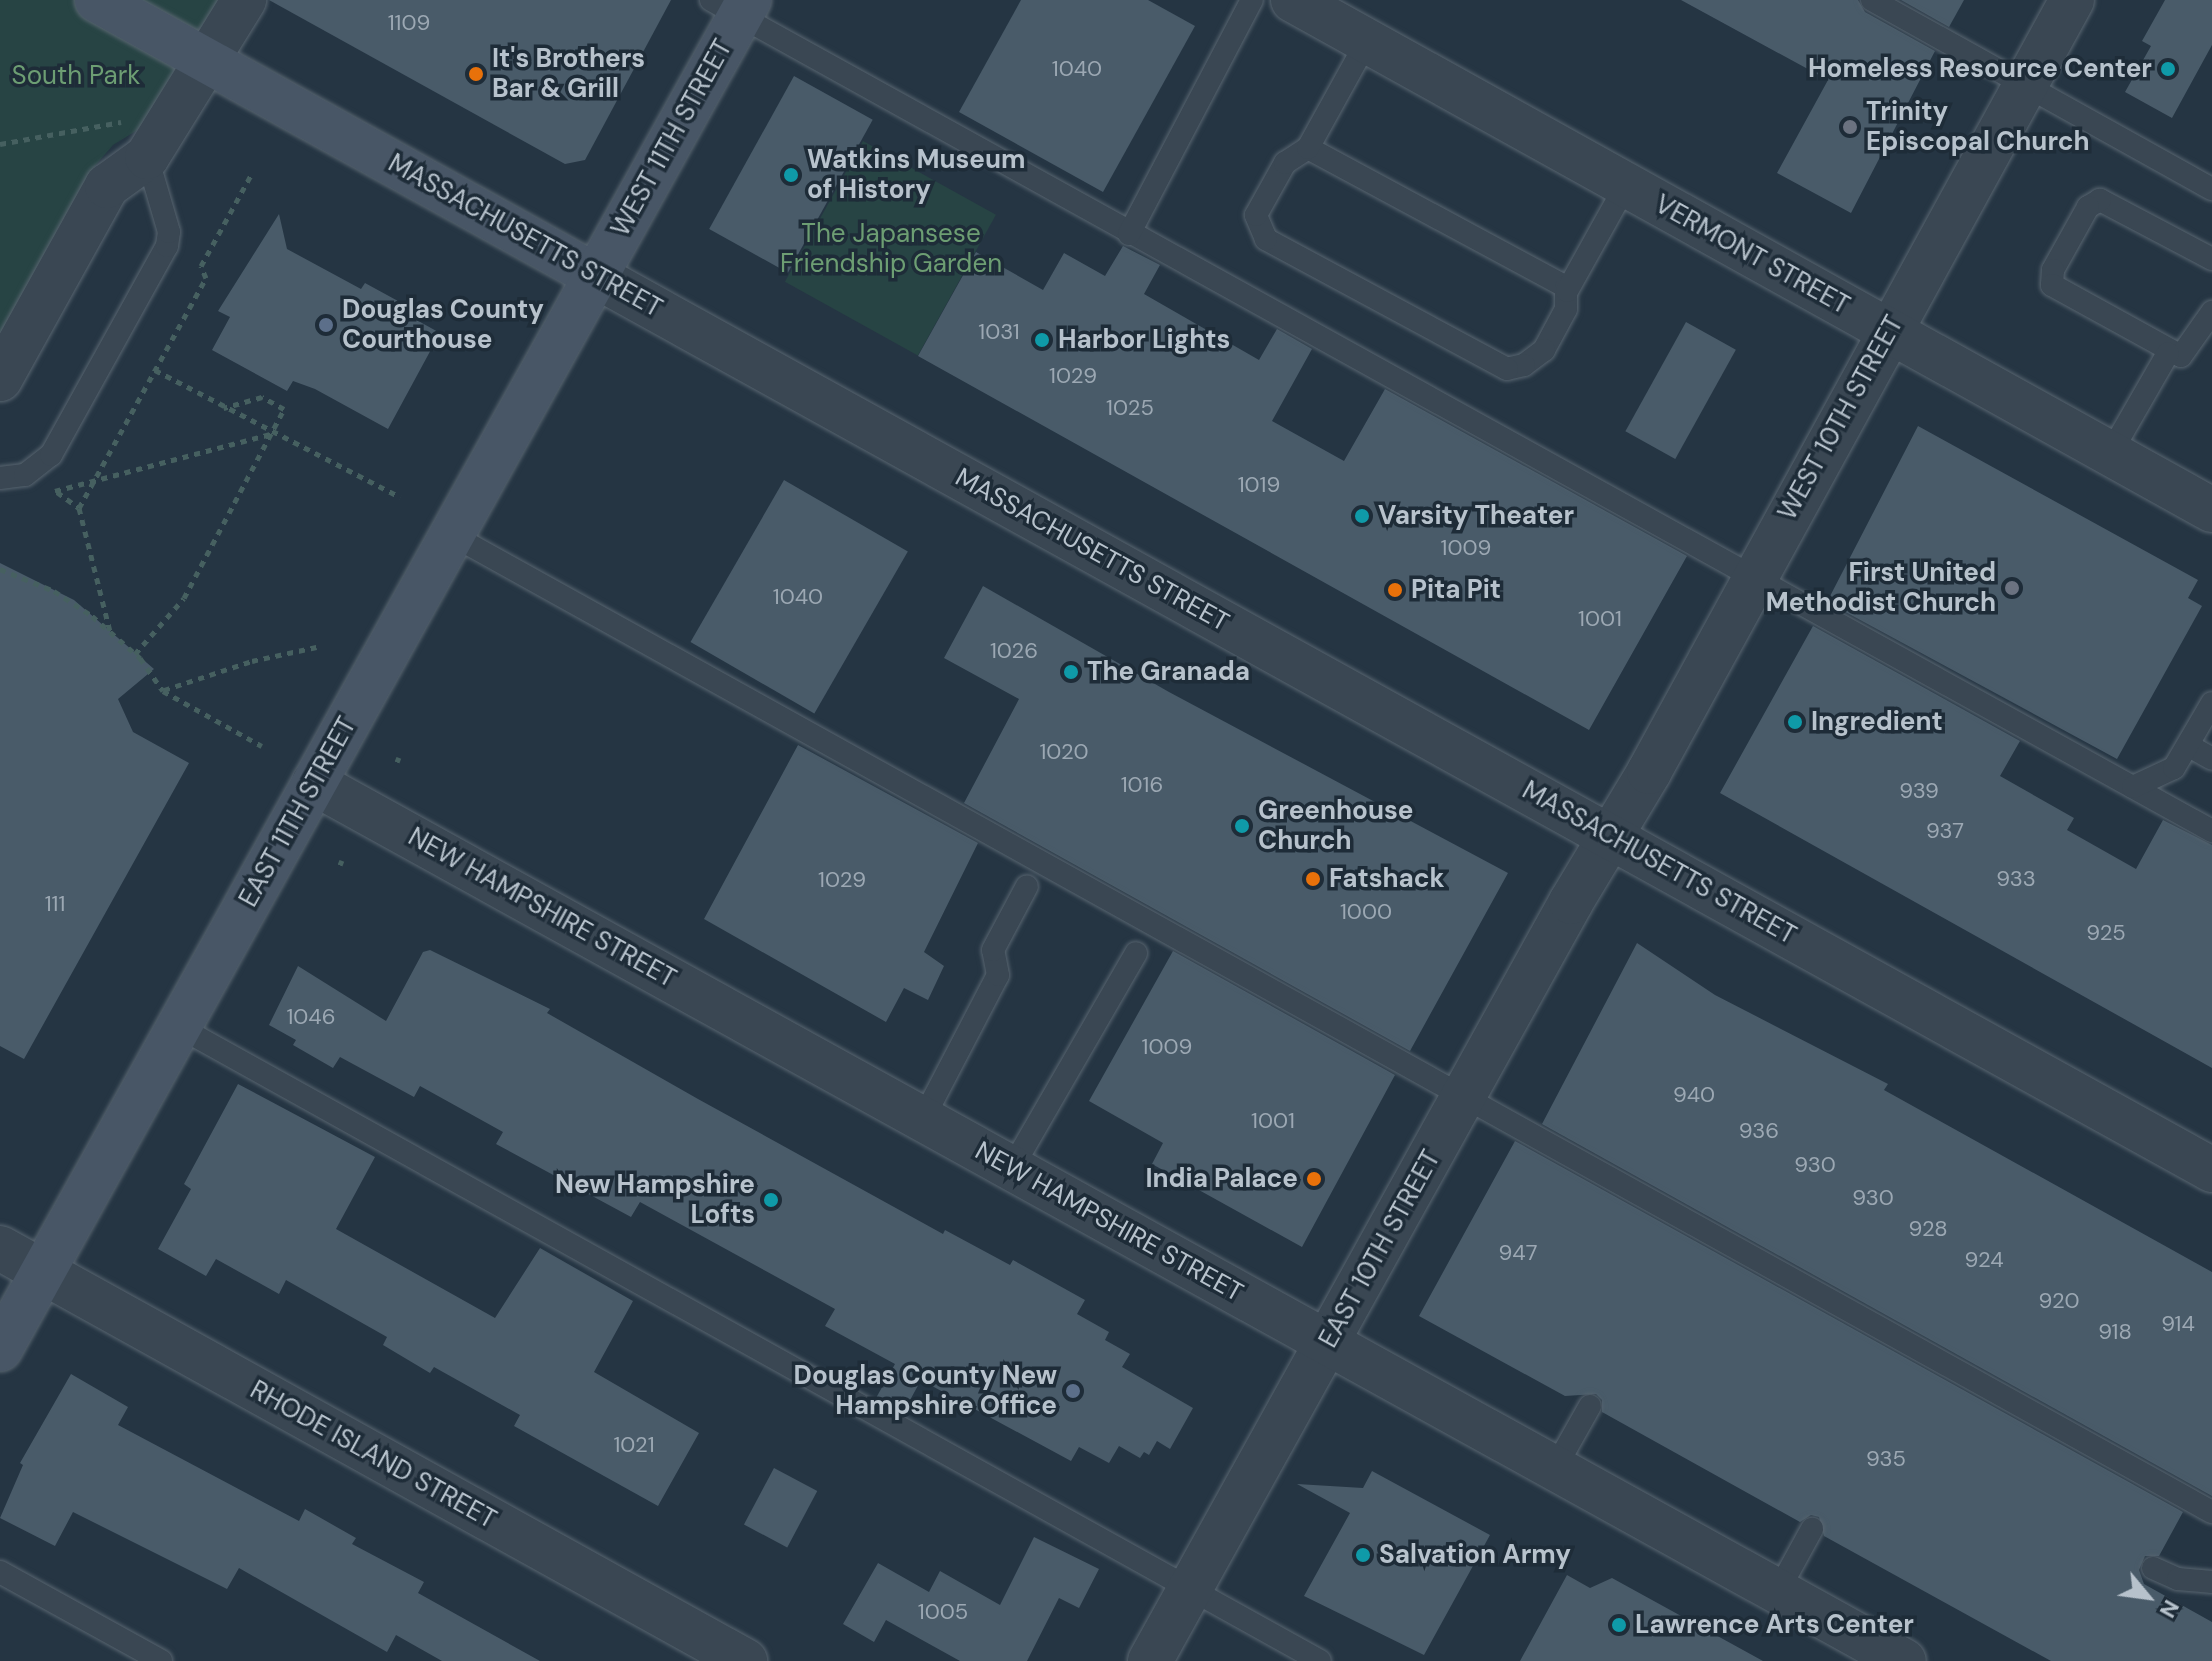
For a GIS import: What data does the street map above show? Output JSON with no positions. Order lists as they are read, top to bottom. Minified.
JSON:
{"streets":{"main road":["WEST 11TH STREET","MASSACHUSETTS STREET","EAST 11TH STREET"],"street":["VERMONT STREET","WEST 10TH STREET","NEW HAMPSHIRE STREET","EAST 10TH STREET","RHODE ISLAND STREET"]},"crossings":[["WEST 11TH STREET","MASSACHUSETTS STREET"],["WEST 11TH STREET","EAST 11TH STREET"],["MASSACHUSETTS STREET","WEST 10TH STREET"],["MASSACHUSETTS STREET","EAST 11TH STREET"],["MASSACHUSETTS STREET","EAST 10TH STREET"],["VERMONT STREET","WEST 10TH STREET"],["WEST 10TH STREET","EAST 10TH STREET"],["EAST 11TH STREET","NEW HAMPSHIRE STREET"],["EAST 11TH STREET","RHODE ISLAND STREET"],["NEW HAMPSHIRE STREET","EAST 10TH STREET"]],"parks":["South Park","The Japansese Friendship Garden"],"places":["Homeless Resource Center","It's Brothers Bar & Grill","Trinity Episcopal Church","Watkins Museum of History","Douglas County Courthouse","Harbor Lights","Varsity Theater","First United Methodist Church","Pita Pit","The Granada","Ingredient","Greenhouse Church","Fatshack","India Palace","New Hampshire Lofts","Douglas County New Hampshire Office","Salvation Army","Lawrence Arts Center"],"house_numbers":["1109","1040","1031","1029","1025","1019","1009","1040","1001","1026","1020","1016","939","937","933","1029","111","1000","925","1046","1009","940","1001","936","930","930","928","947","924","920","914","918","1021","935","1005"],"north":"bottom right"}
